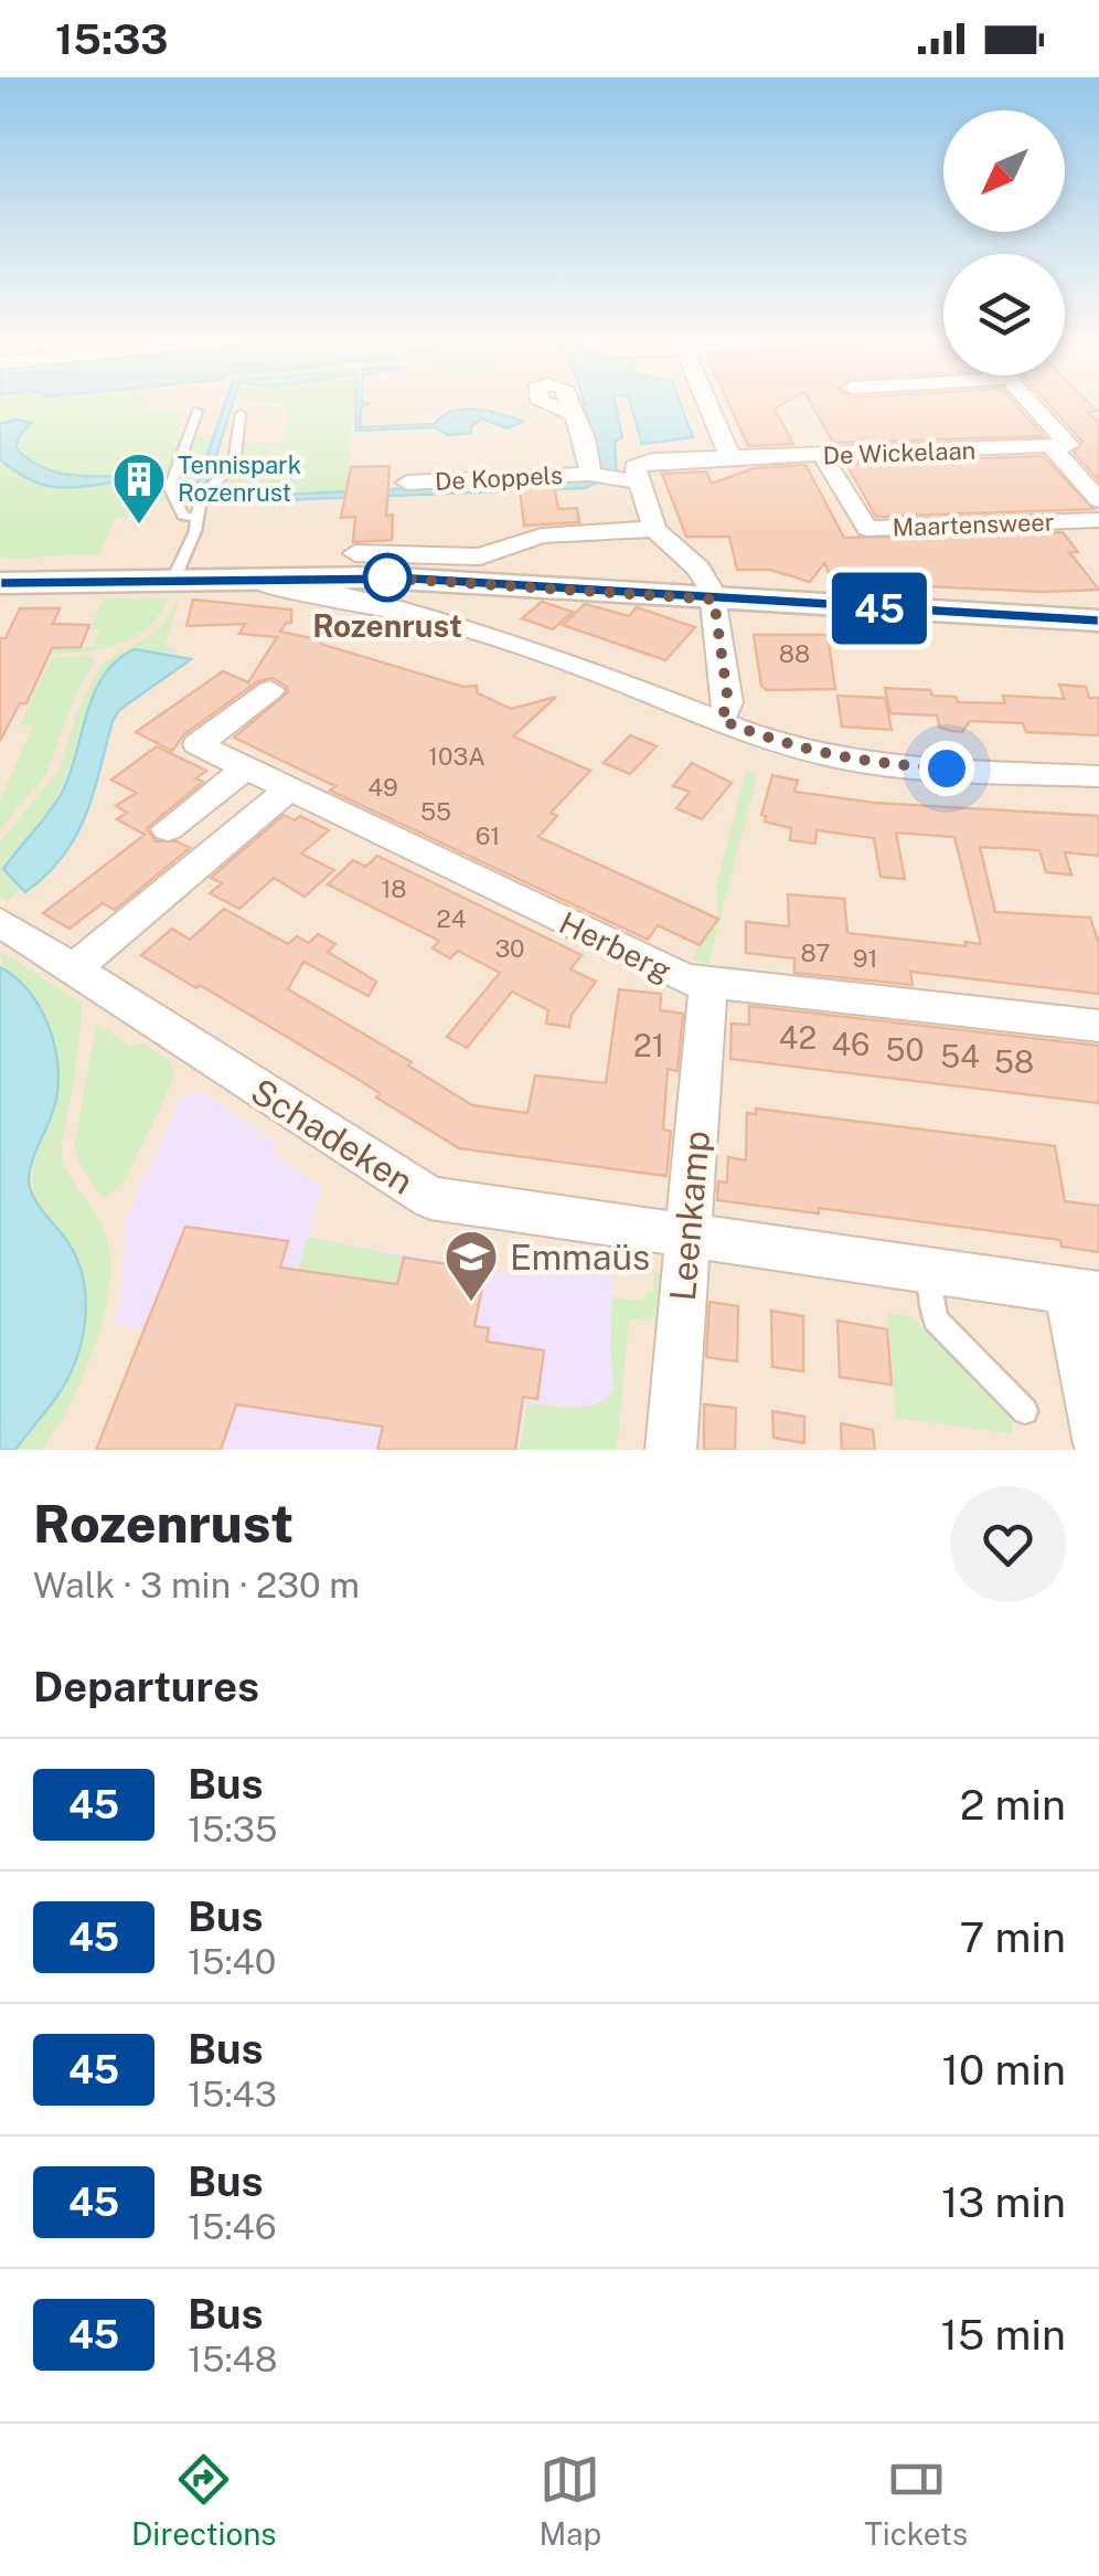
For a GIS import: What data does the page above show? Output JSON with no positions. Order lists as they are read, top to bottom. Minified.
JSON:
{"streets":{"street":["De Wickelaan","De Koppels","Maartensweer","Herberg","Schadeken","Leenkamp"]},"crossings":[["De Wickelaan","De Koppels"],["De Wickelaan","Maartensweer"],["Herberg","Leenkamp"],["Schadeken","Leenkamp"]],"places":{"building":["Tennispark Rozenrust"],"other":["Rozenrust"],"school or university":["Emmaüs"]},"lines":["bus line 45"],"house_numbers":["88","103A","49","55","61","18","24","30","87","91","42","46","21","50","54","58"],"north":"bottom left","page":{"status":"15:33","on_map":"45","heading":[["Rozenrust","Walk · 3 min · 230 m"],"Departures"],"list":[{"mark":"45","name":"Bus","note":"15:35","value":"2 min"},{"mark":"45","name":"Bus","note":"15:40","value":"7 min"},{"mark":"45","name":"Bus","note":"15:43","value":"10 min"},{"mark":"45","name":"Bus","note":"15:46","value":"13 min"},{"mark":"45","name":"Bus","note":"15:48","value":"15 min"}],"tabs":["Directions","Map","Tickets"]}}
